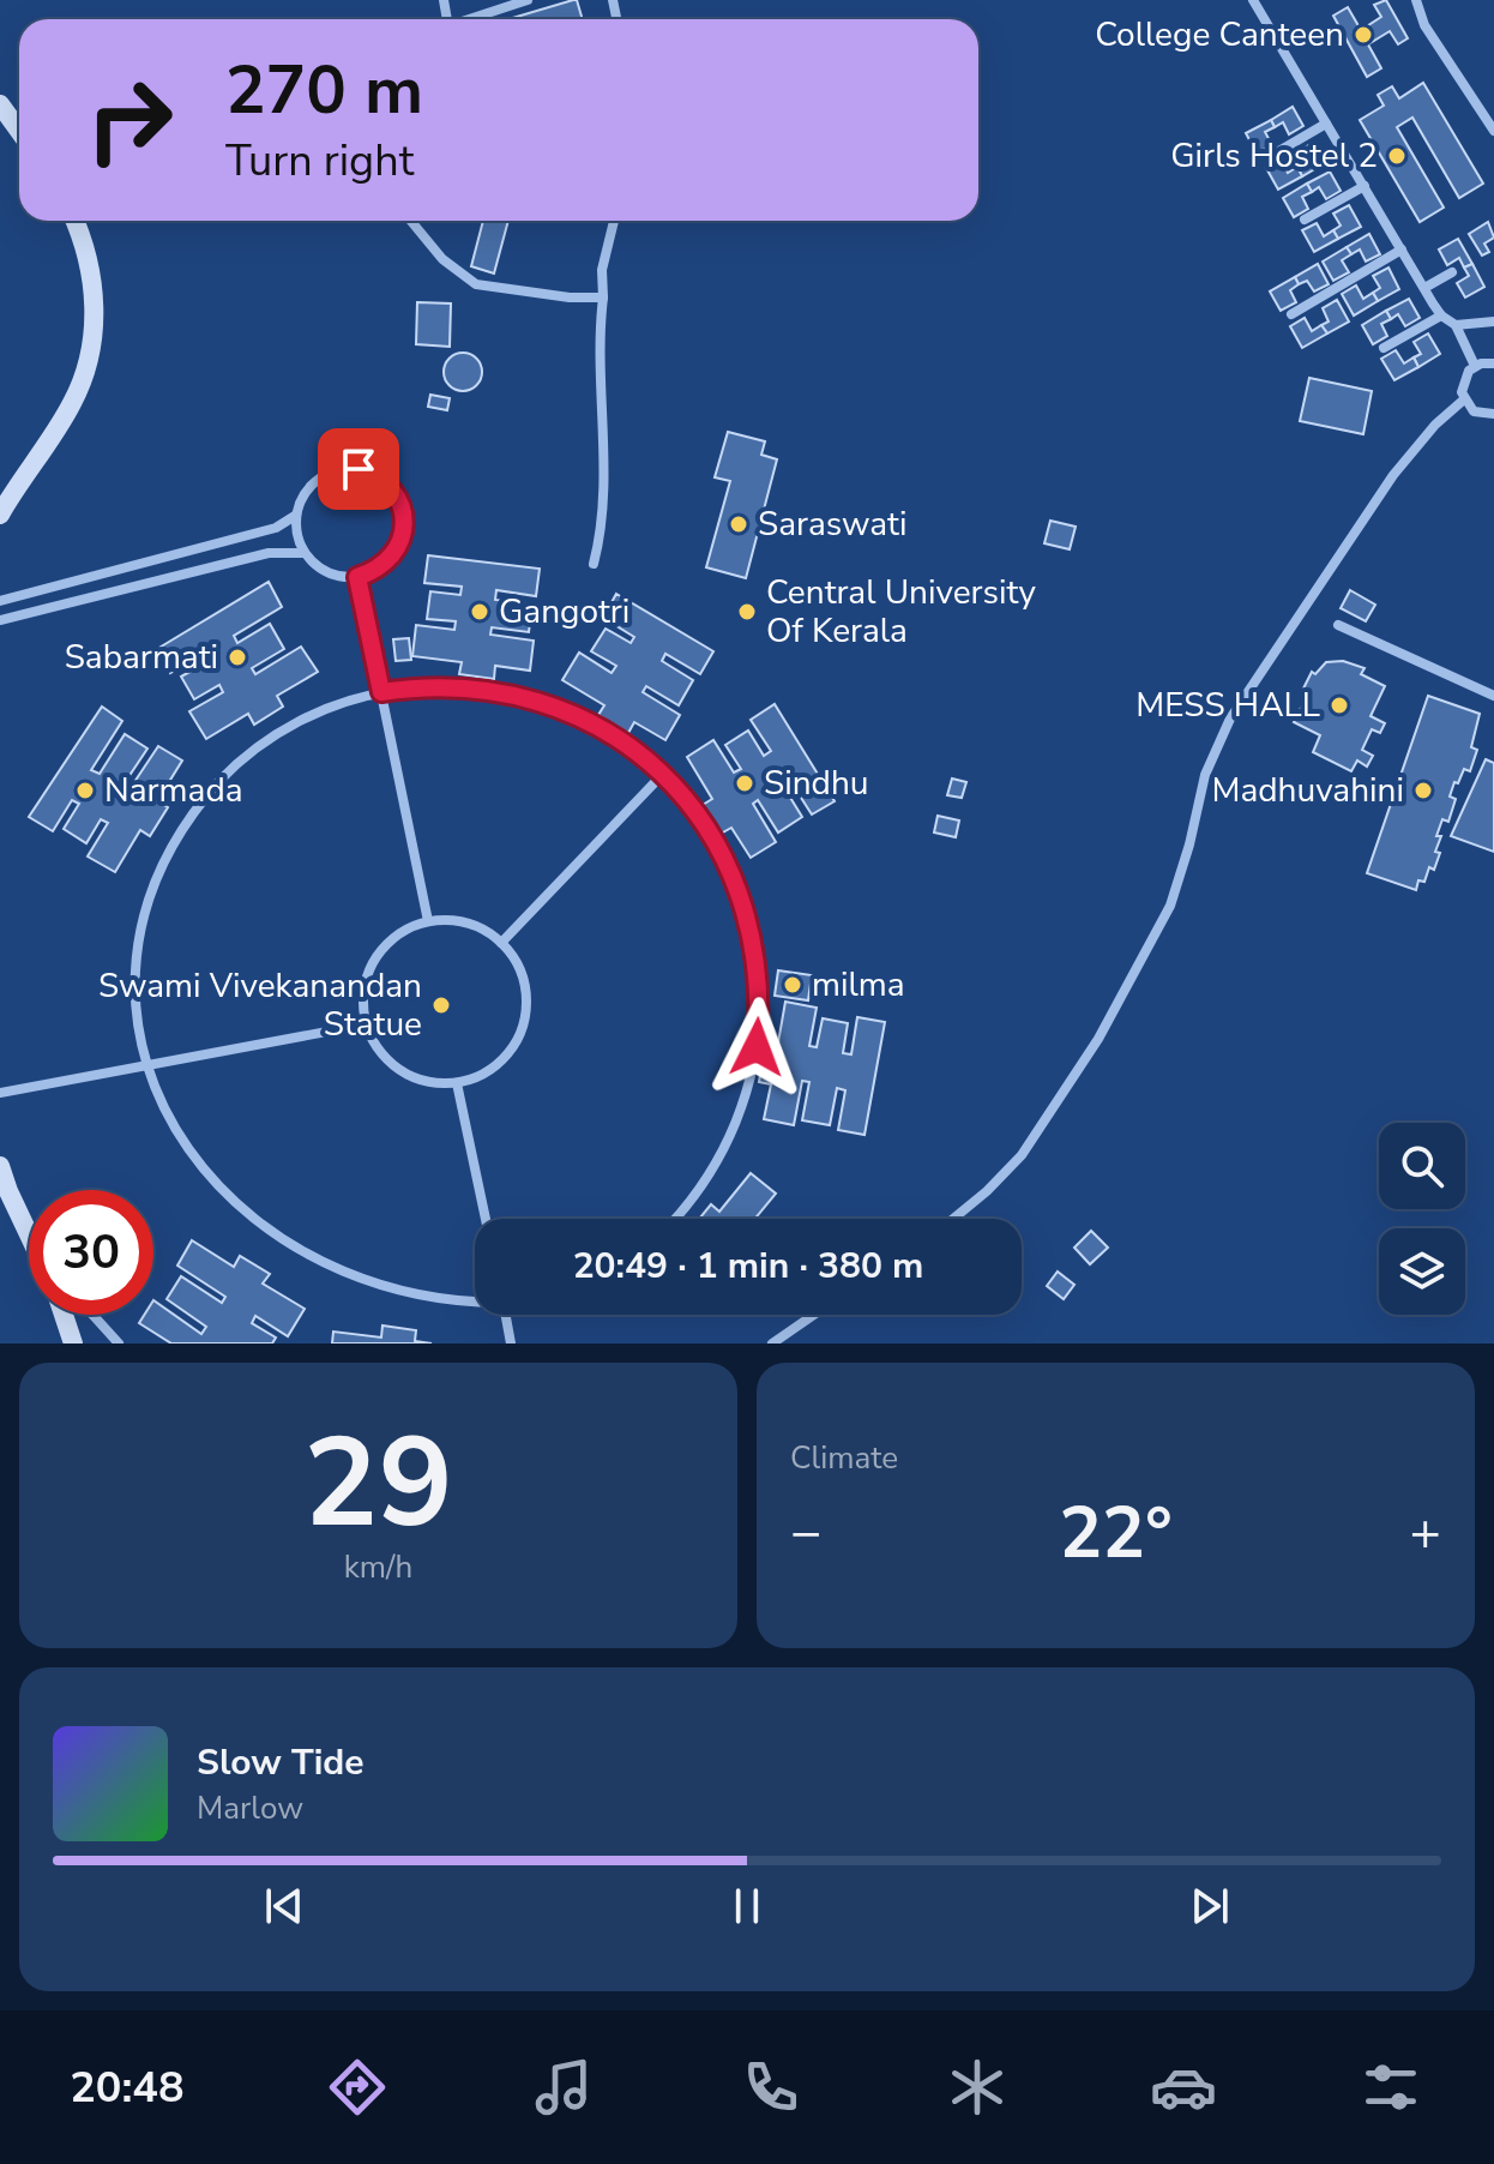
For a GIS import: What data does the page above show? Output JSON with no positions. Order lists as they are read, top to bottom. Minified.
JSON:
{"places":["College Canteen","Girls Hostel 2","Saraswati","Gangotri","Central University Of Kerala","Sabarmati","MESS HALL","Sindhu","Narmada","Madhuvahini","milma","Swami Vivekanandan Statue"],"page":{"turn":["270 m","Turn right"],"limit":"30","trip":"20:49 · 1 min · 380 m","tile":[["29","km/h"],"Climate"],"heat":["−","22°","+"],"song":["Slow Tide","Marlow"],"tabs":"20:48"}}
